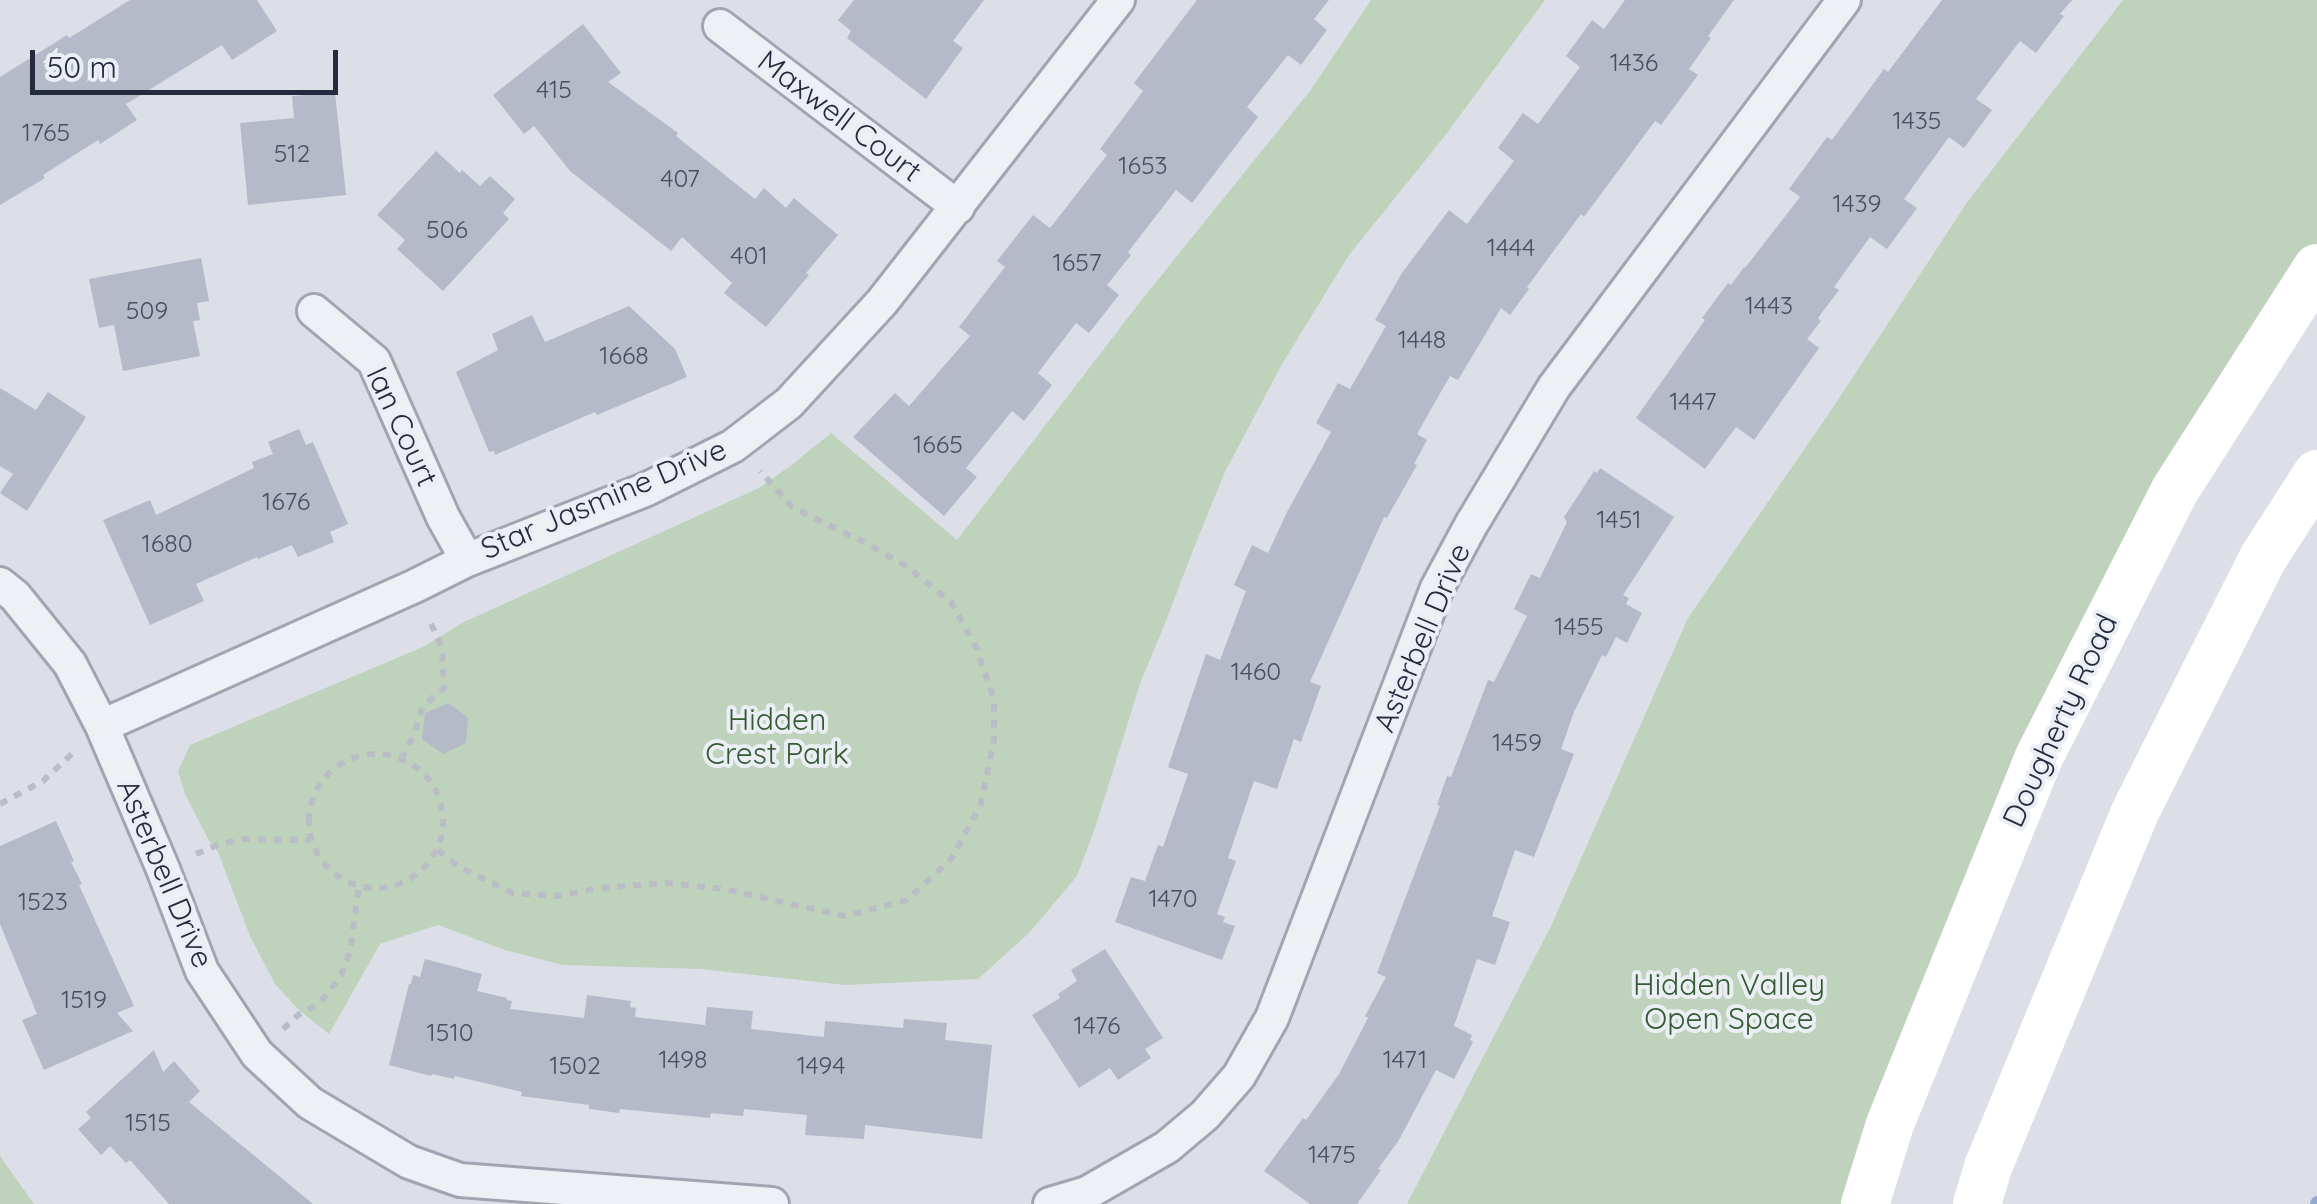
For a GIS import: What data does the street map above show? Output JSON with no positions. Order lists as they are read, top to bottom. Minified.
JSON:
{"streets":{"main road":["Dougherty Road"],"street":["Maxwell Court","Ian Court","Star Jasmine Drive","Asterbell Drive"]},"crossings":[["Maxwell Court","Star Jasmine Drive"],["Ian Court","Star Jasmine Drive"],["Star Jasmine Drive","Asterbell Drive"]],"parks":["Hidden Crest Park","Hidden Valley Open Space"],"house_numbers":["1436","415","1435","1765","512","1653","407","1439","506","1444","401","1657","1443","509","1448","1668","1447","1665","1676","1451","1680","1455","1460","1459","1470","1523","1519","1476","1510","1498","1471","1502","1494","1515","1475"],"scale_bar":"50 m"}
